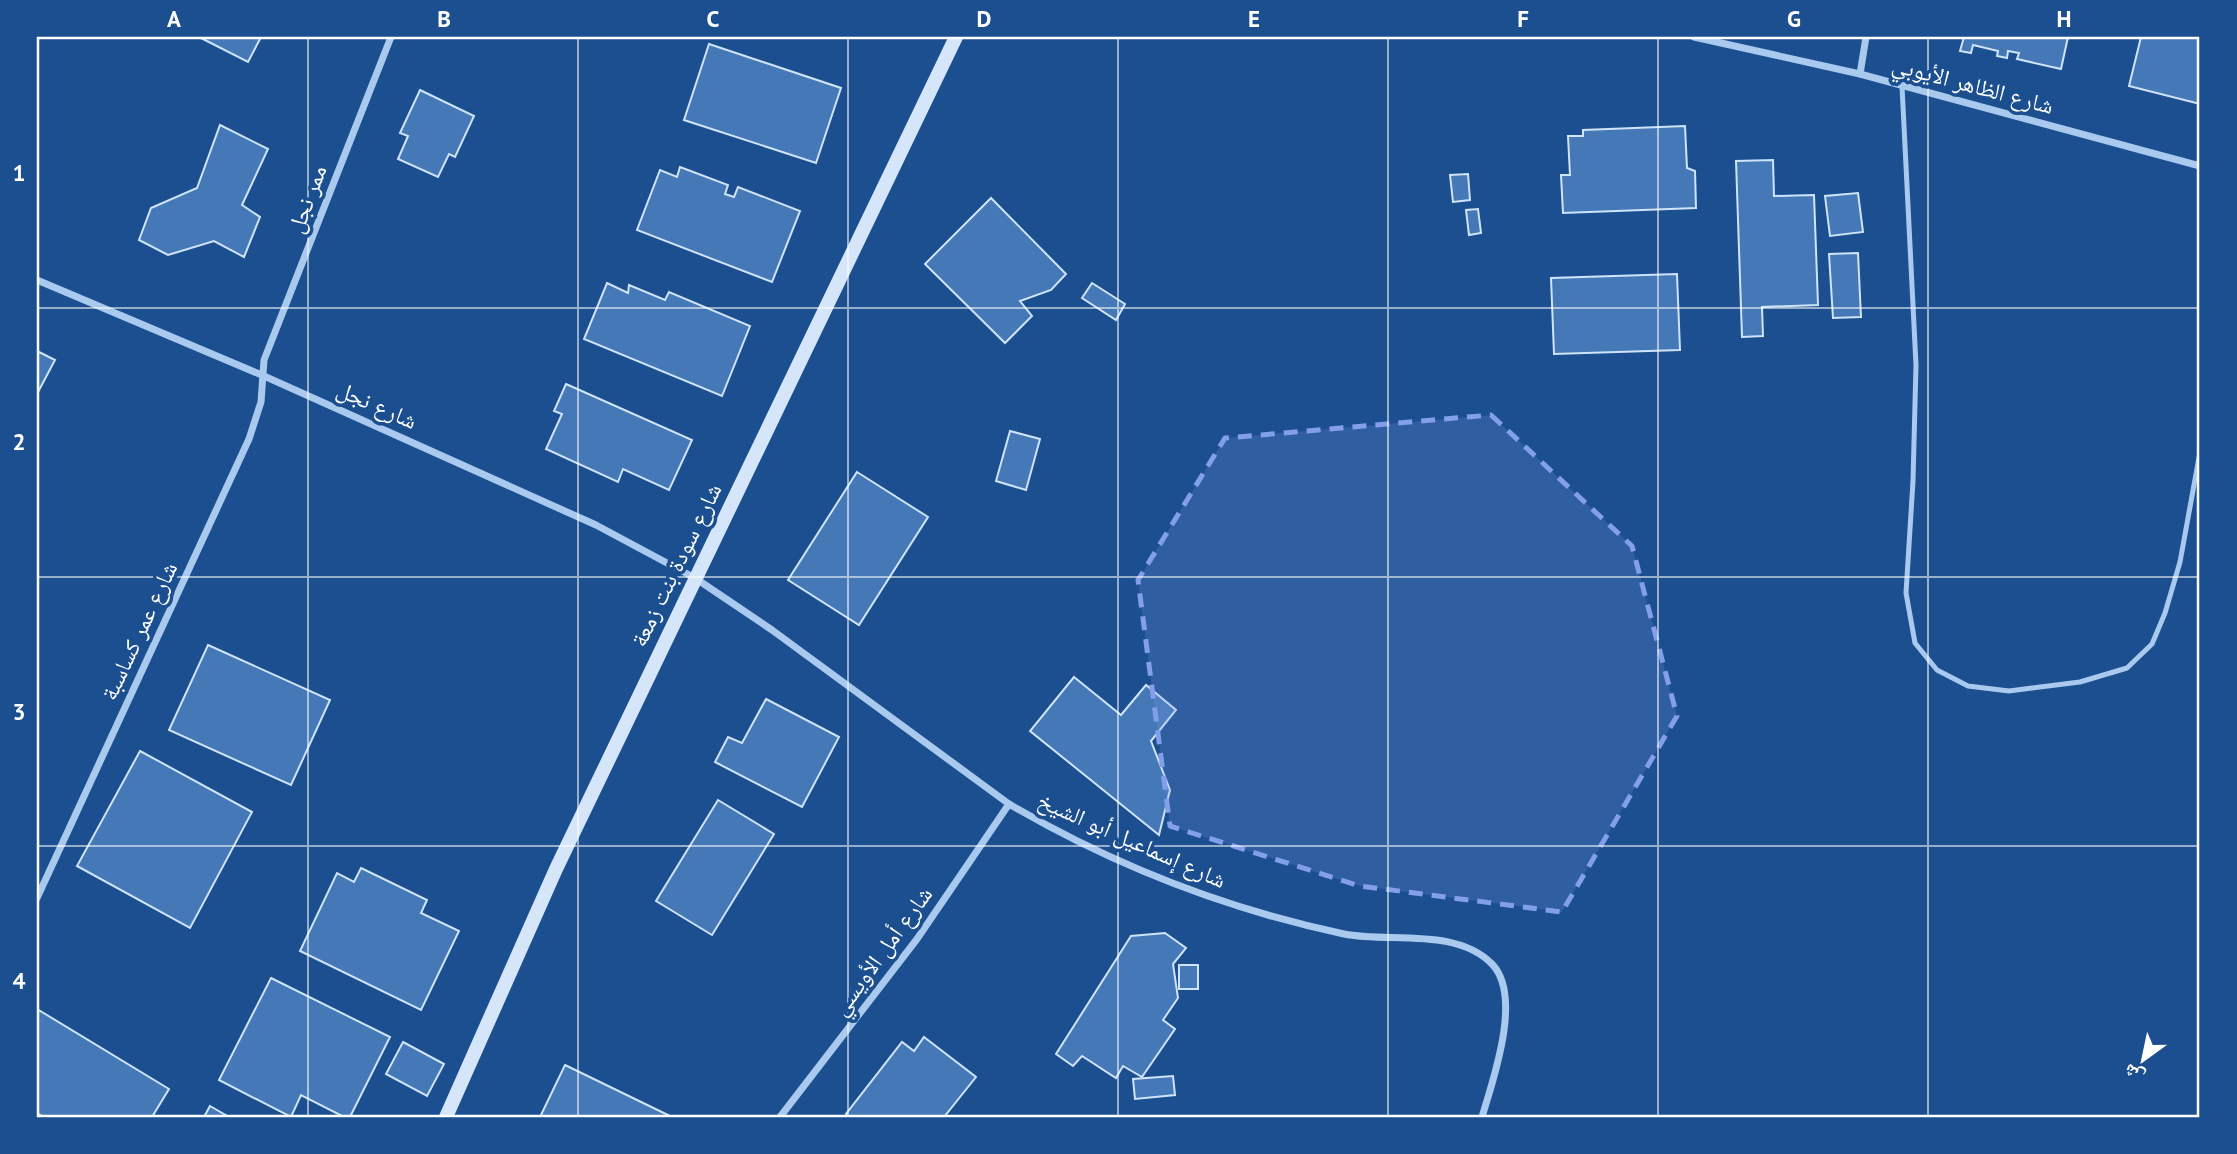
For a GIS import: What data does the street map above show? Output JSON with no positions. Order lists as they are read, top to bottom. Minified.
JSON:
{"streets":{"street":["شارع الظاهر الأيوبي","ممر نجل","شارع نجل","شارع سودة بنت زمعة","شارع عمر كساسبة","شارع إسماعيل أبو الشيخ","شارع أمل الأويسي"]},"crossings":[["ممر نجل","شارع نجل"],["ممر نجل","شارع عمر كساسبة"],["شارع نجل","شارع سودة بنت زمعة"],["شارع نجل","شارع عمر كساسبة"],["شارع نجل","شارع إسماعيل أبو الشيخ"],["شارع سودة بنت زمعة","شارع إسماعيل أبو الشيخ"],["شارع إسماعيل أبو الشيخ","شارع أمل الأويسي"]],"north":"bottom left","grid":{"columns":["A","B","C","D","E","F","G","H"],"rows":["1","2","3","4"]}}
